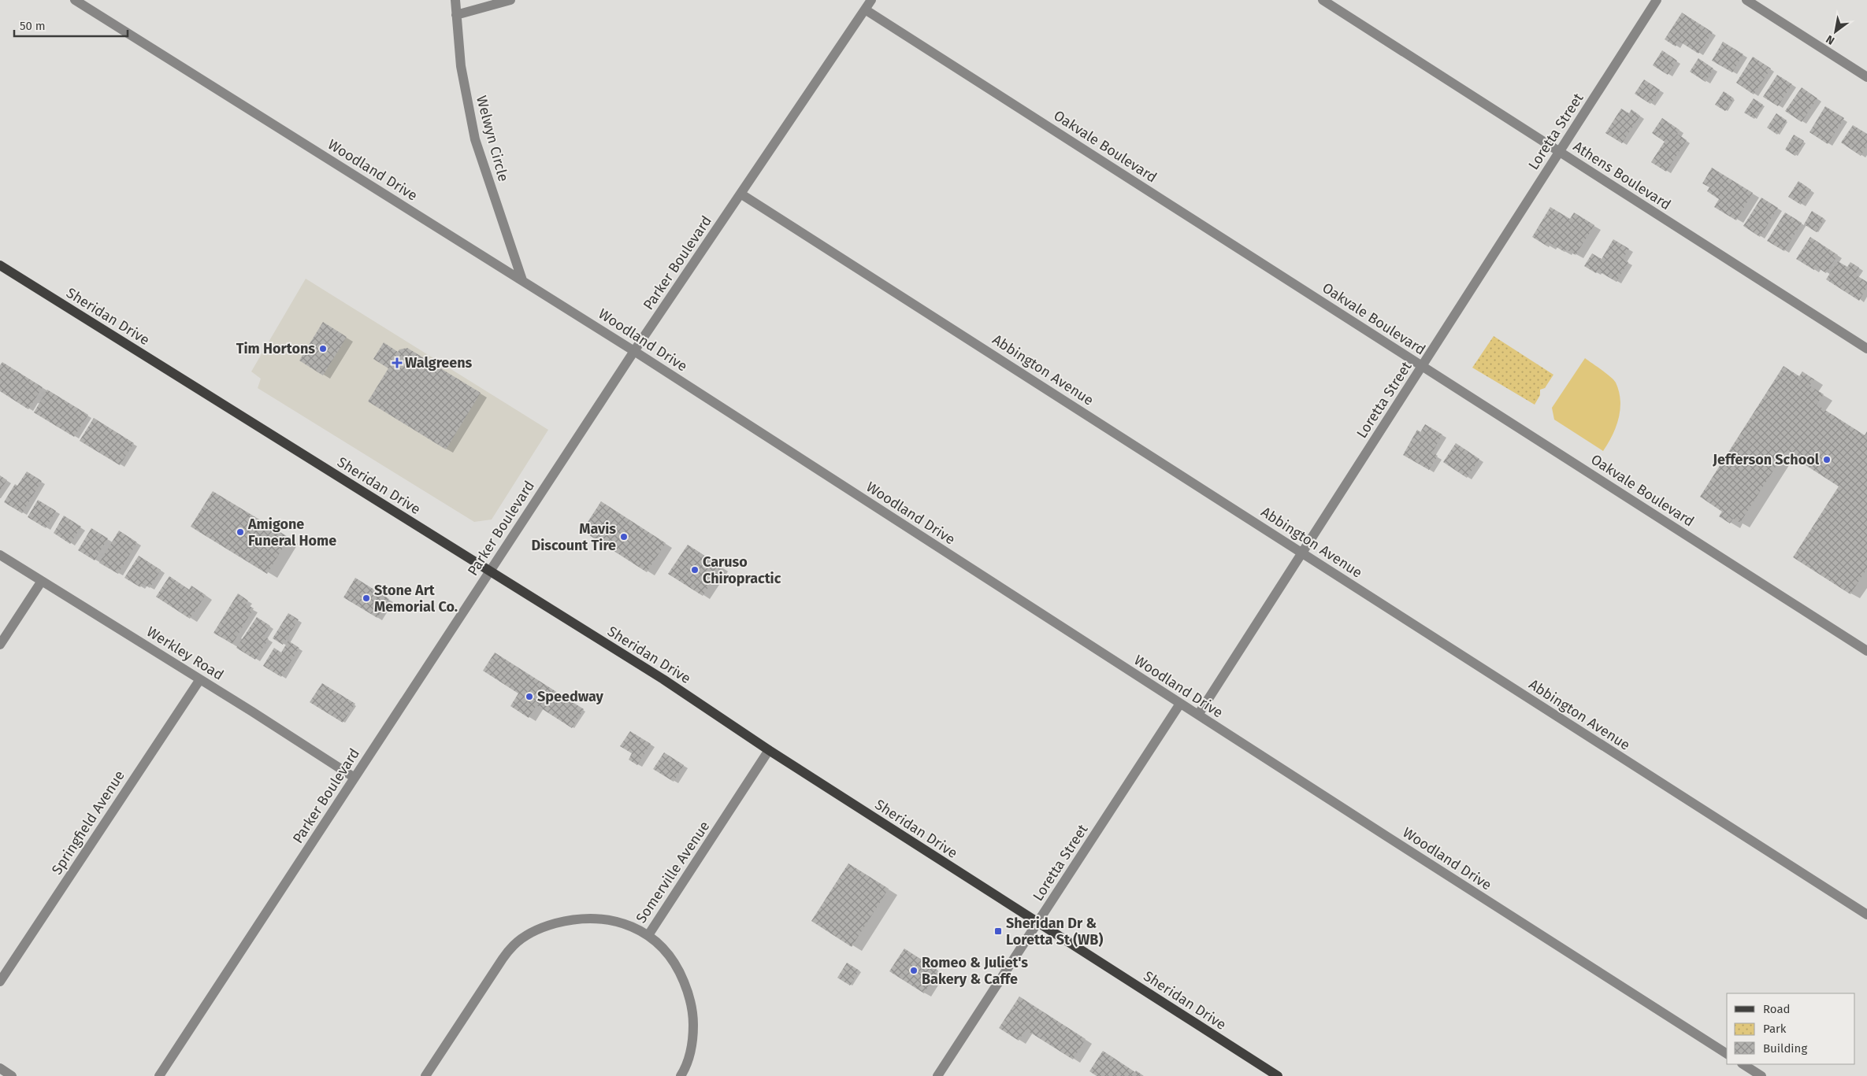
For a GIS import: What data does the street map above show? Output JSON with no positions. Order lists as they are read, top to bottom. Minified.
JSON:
{"streets":{"main road":["Sheridan Drive"],"street":["Loretta Street","Welwyn Circle","Oakvale Boulevard","Woodland Drive","Athens Boulevard","Parker Boulevard","Abbington Avenue","Werkley Road","Springfield Avenue","Somerville Avenue"]},"crossings":[["Loretta Street","Oakvale Boulevard"],["Loretta Street","Woodland Drive"],["Loretta Street","Athens Boulevard"],["Loretta Street","Sheridan Drive"],["Loretta Street","Abbington Avenue"],["Welwyn Circle","Woodland Drive"],["Oakvale Boulevard","Parker Boulevard"],["Woodland Drive","Parker Boulevard"],["Parker Boulevard","Sheridan Drive"],["Parker Boulevard","Abbington Avenue"],["Parker Boulevard","Werkley Road"],["Sheridan Drive","Somerville Avenue"],["Werkley Road","Springfield Avenue"]],"places":{"other":["Tim Hortons","Jefferson School","Amigone Funeral Home","Mavis Discount Tire","Caruso Chiropractic","Stone Art Memorial Co.","Speedway","Romeo & Juliet's Bakery & Caffe"],"health":["Walgreens"],"transit":["Sheridan Dr & Loretta St (WB)"]},"legend":["Road","Park","Building"],"scale_bar":"50 m","north":"bottom left"}
